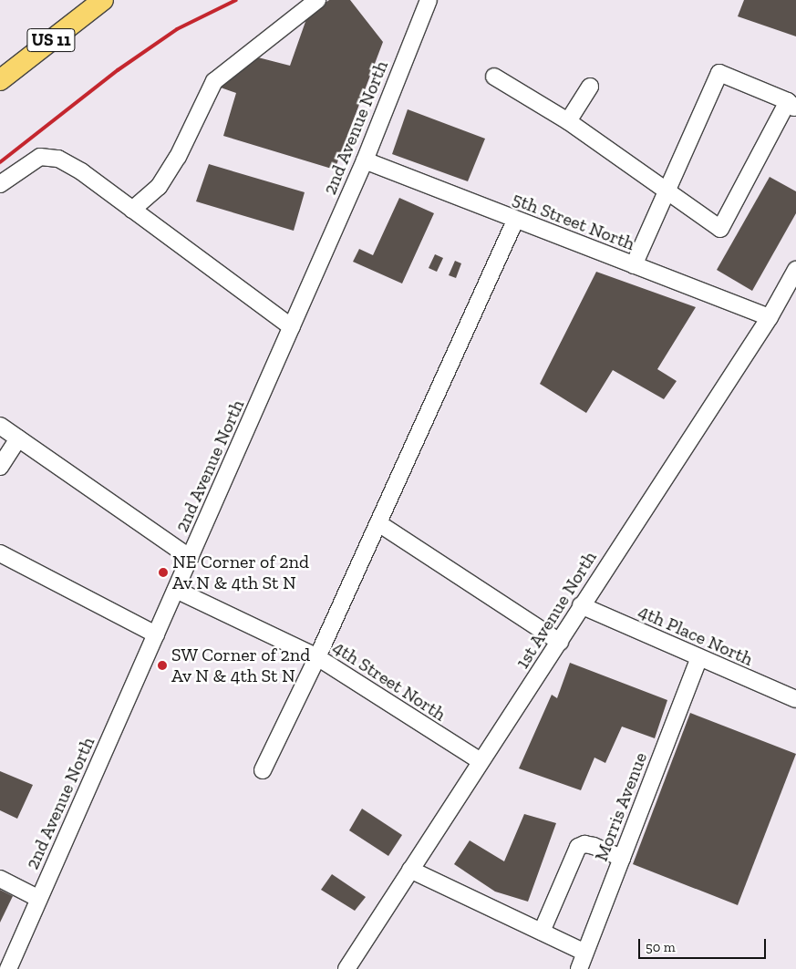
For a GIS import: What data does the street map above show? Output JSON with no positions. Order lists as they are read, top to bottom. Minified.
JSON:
{"streets":{"main road":["US 11"],"street":["2nd Avenue North","5th Street North","1st Avenue North","4th Place North","4th Street North","Morris Avenue"]},"crossings":[["2nd Avenue North","5th Street North"],["2nd Avenue North","4th Street North"],["5th Street North","1st Avenue North"],["1st Avenue North","4th Place North"],["1st Avenue North","4th Street North"],["4th Place North","Morris Avenue"]],"places":["NE Corner of 2nd Av N & 4th St N","SW Corner of 2nd Av N & 4th St N"],"scale_bar":"50 m"}
